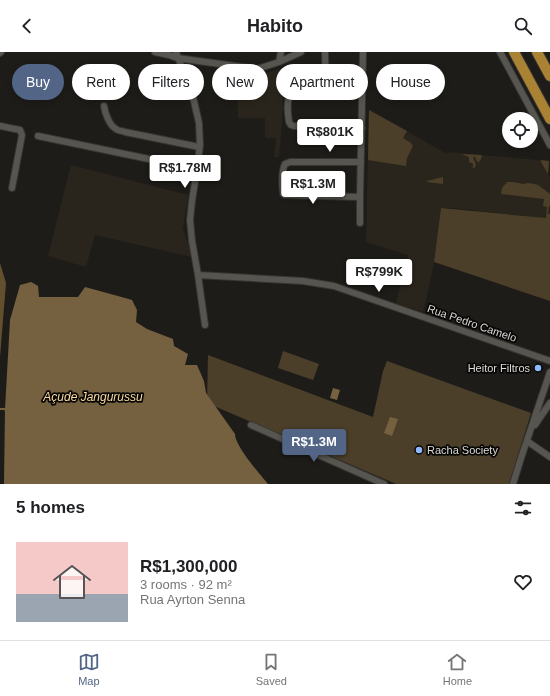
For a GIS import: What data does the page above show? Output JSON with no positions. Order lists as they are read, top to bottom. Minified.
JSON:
{"streets":{"street":["Rua Pedro Camelo"]},"water":["Açude Jangurussu"],"places":["Heitor Filtros","Racha Society"],"page":{"header":"Habito","chip":["Buy","Rent","Filters","New","Apartment","House"],"price":["R$801K","R$1.78M","R$1.3M","R$799K","R$1.3M"],"heading":"5 homes","list":[{"name":"R$1,300,000","note":"3 rooms · 92 m² · Rua Ayrton Senna"}],"tabs":["Map","Saved","Home"]}}
